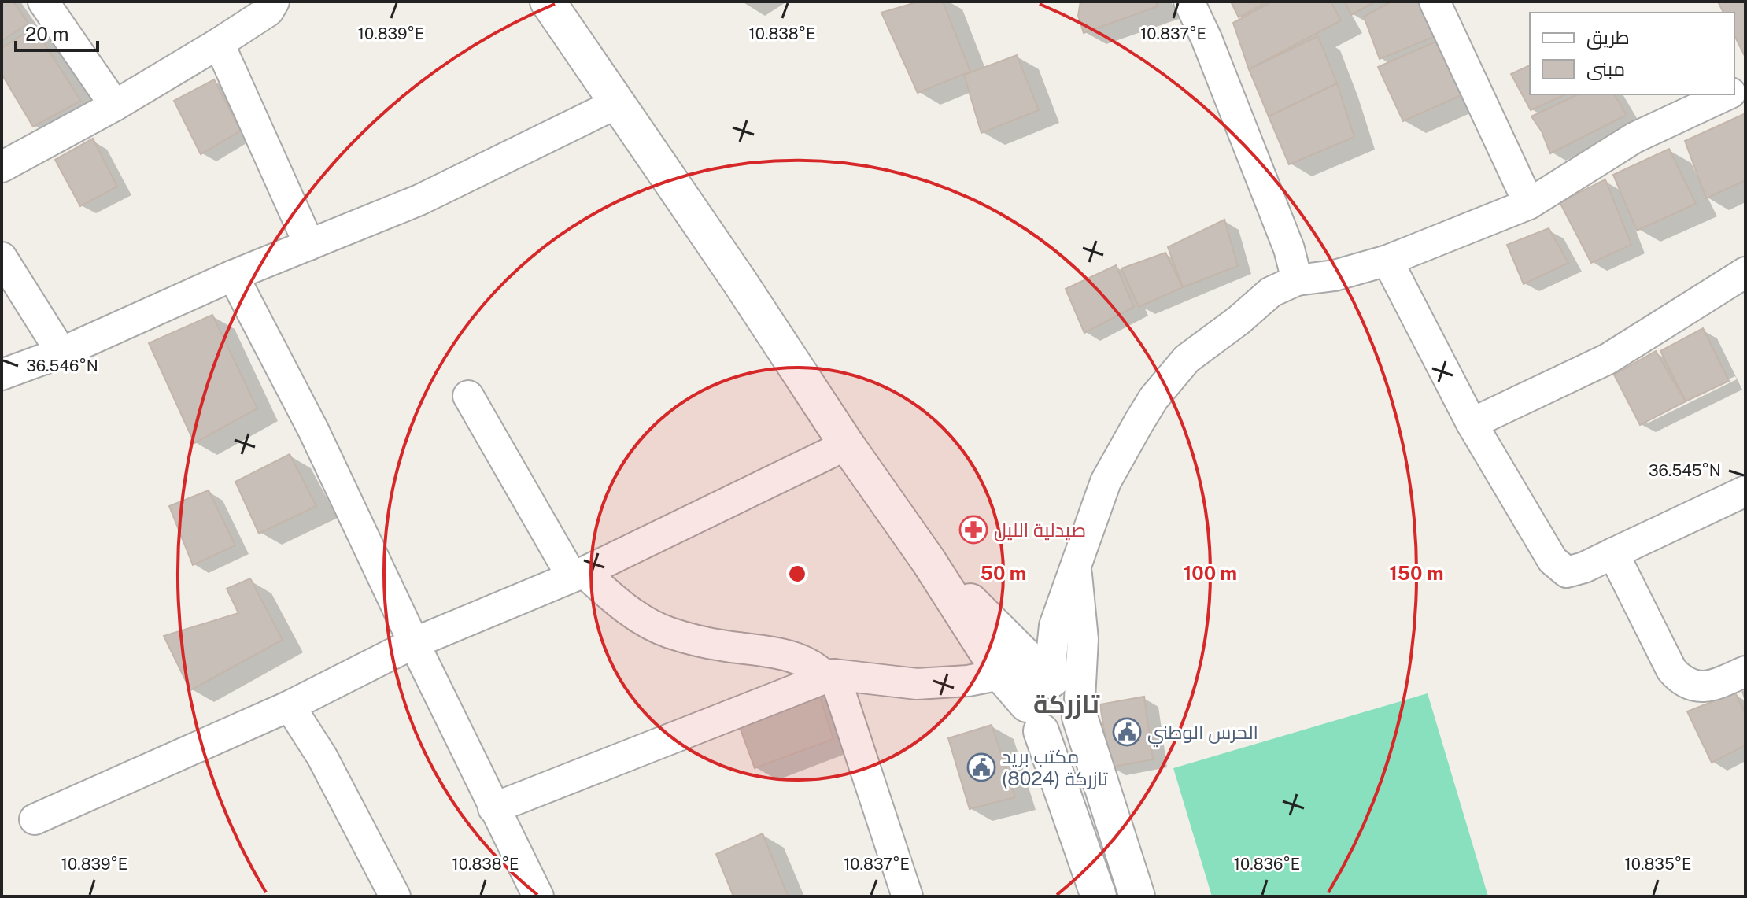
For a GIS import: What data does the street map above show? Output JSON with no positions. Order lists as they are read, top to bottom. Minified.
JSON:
{"districts":["تازركة"],"places":{"pharmacy":["صيدلية الليل"],"public building":["الحرس الوطني","مكتب بريد تازركة (8024)"]},"legend":["طريق","مبنى"],"scale_bar":"20 m","coordinates":["10.839°E","10.838°E","10.837°E","36.546°N","36.545°N","10.836°E","10.835°E"],"rings":["50 m","100 m","150 m"]}
